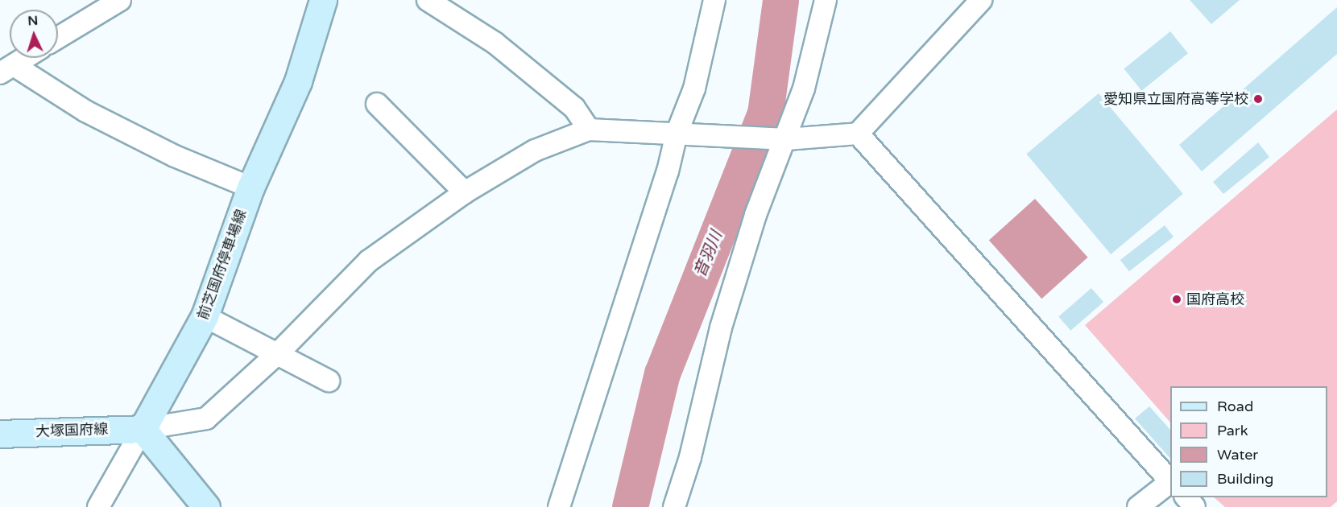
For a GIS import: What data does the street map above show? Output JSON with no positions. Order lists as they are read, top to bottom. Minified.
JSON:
{"streets":{"main road":["前芝国府停車場線","大塚国府線"]},"crossings":[["前芝国府停車場線","大塚国府線"]],"water":["音羽川"],"places":["愛知県立国府高等学校","国府高校"],"legend":["Road","Park","Water","Building"],"north":"top"}
